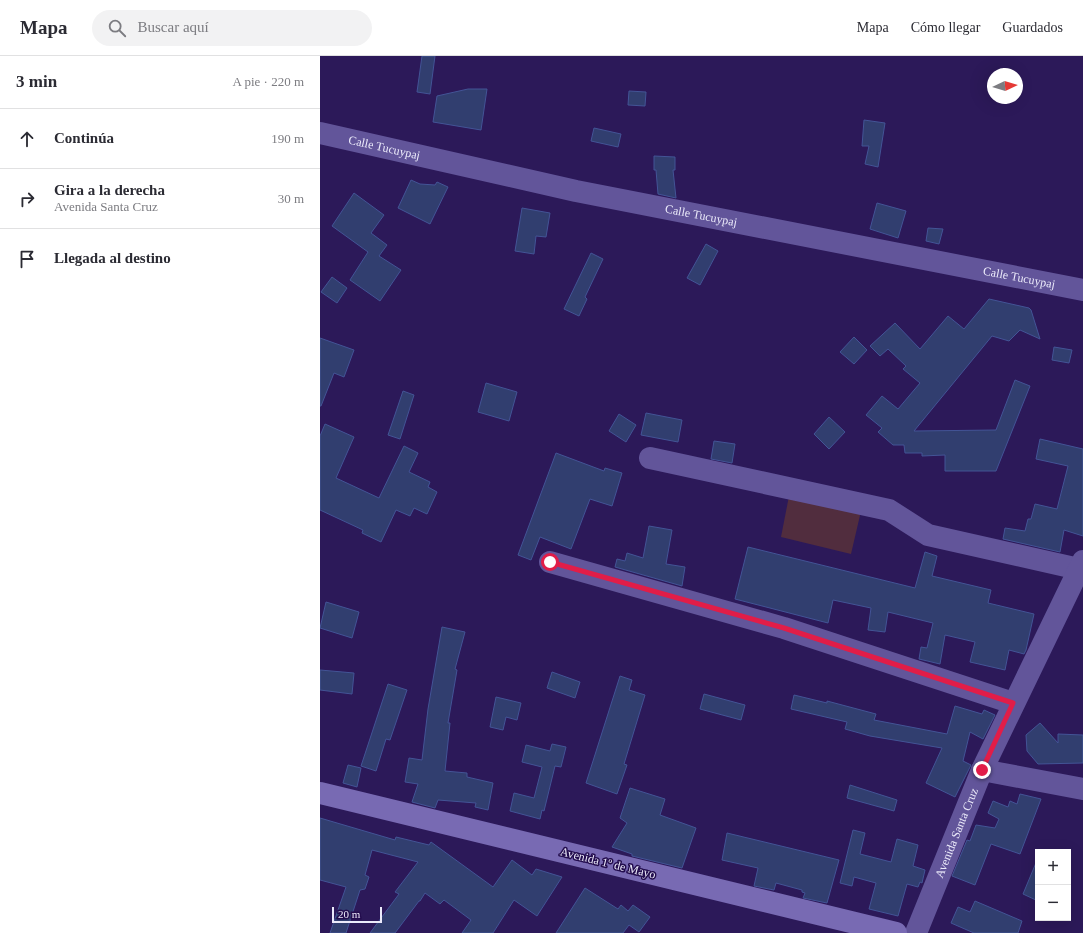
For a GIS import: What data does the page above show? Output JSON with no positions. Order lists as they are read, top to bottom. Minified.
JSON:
{"streets":{"main road":["Avenida 1º de Mayo"],"street":["Calle Tucuypaj","Avenida Santa Cruz"]},"scale_bar":"20 m","north":"right","page":{"header":"Mapa","search":"Buscar aquí","nav":["Mapa","Cómo llegar","Guardados"],"heading":["3 min","A pie · 220 m"],"list":[["Continúa","190 m"],["Gira a la derecha","Avenida Santa Cruz","30 m"],"Llegada al destino"],"map_buttons":["+","−"],"scale":"20 m"}}
